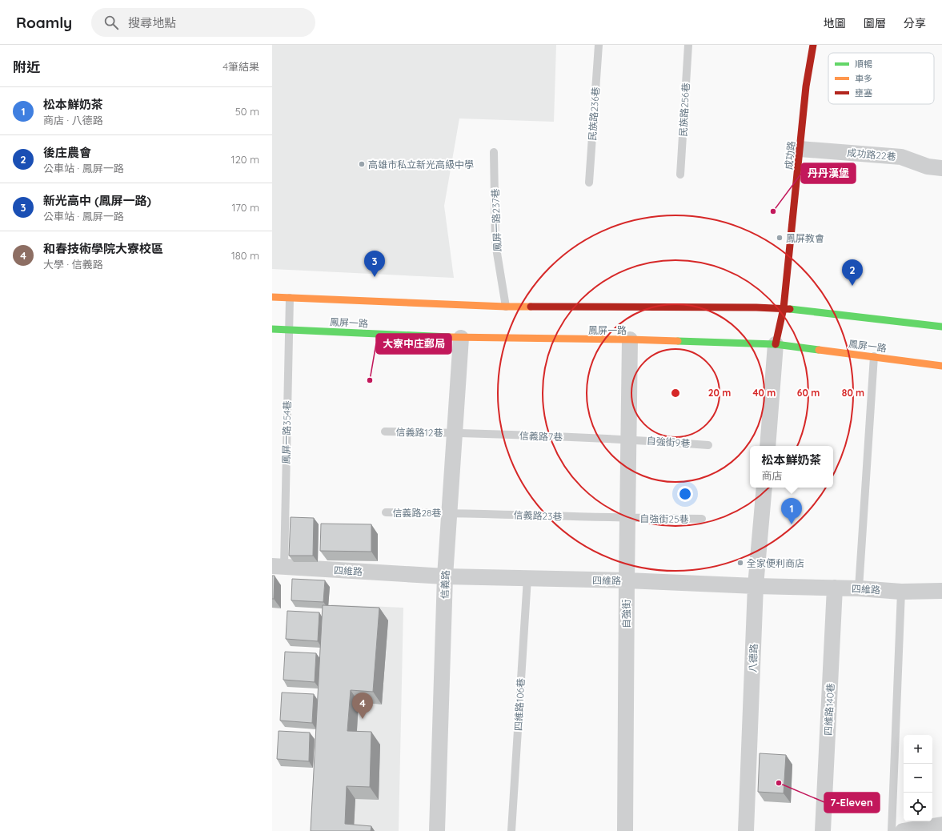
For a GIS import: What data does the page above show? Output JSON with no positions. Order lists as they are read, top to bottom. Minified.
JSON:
{"streets":{"main road":["成功路","鳳屏一路"],"street":["成功路22巷","四維路","信義路","自強街","八德路","四維路140巷"],"lane":["民族路256巷","民族路236巷","鳳屏一路237巷","鳳屏一路354巷","信義路12巷","信義路7巷","自強街9巷","信義路28巷","信義路23巷","自強街25巷","四維路106巷"]},"crossings":[["成功路22巷","成功路"],["成功路","鳳屏一路"],["鳳屏一路","鳳屏一路354巷"],["鳳屏一路","信義路"],["鳳屏一路","自強街"],["鳳屏一路354巷","四維路"],["信義路12巷","信義路7巷"],["信義路12巷","信義路"],["信義路7巷","自強街9巷"],["信義路7巷","信義路"],["信義路7巷","自強街"],["自強街9巷","自強街"],["信義路28巷","信義路23巷"],["信義路28巷","信義路"],["信義路23巷","自強街25巷"],["信義路23巷","信義路"],["信義路23巷","自強街"],["自強街25巷","自強街"],["四維路","信義路"],["四維路","自強街"],["四維路","八德路"],["四維路","四維路106巷"],["四維路","四維路140巷"]],"places":["高雄市私立新光高級中學","丹丹漢堡","鳳屏教會","大寮中庄郵局","全家便利商店","7-Eleven"],"legend":["順暢","車多","壅塞"],"page":{"header":"Roamly","search":"搜尋地點","nav":["地圖","圖層","分享"],"heading":["附近","4筆結果"],"list":[{"mark":"1","name":"松本鮮奶茶","note":"商店 · 八德路","value":"50 m"},{"mark":"2","name":"後庄農會","note":"公車站 · 鳳屏一路","value":"120 m"},{"mark":"3","name":"新光高中 (鳳屏一路)","note":"公車站 · 鳳屏一路","value":"170 m"},{"mark":"4","name":"和春技術學院大寮校區","note":"大學 · 信義路","value":"180 m"}],"pins":["3","2","1","4"],"popup":["松本鮮奶茶","商店"],"map_buttons":["+","−"]},"rings":["20 m","40 m","60 m","80 m"]}
